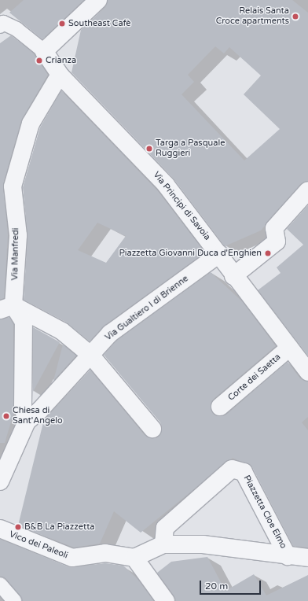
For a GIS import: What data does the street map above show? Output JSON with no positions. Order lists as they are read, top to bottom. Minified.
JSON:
{"streets":{"street":["Via Principi di Savoia","Via Manfredi","Via Gualtiero I di Brienne","Corte dei Saetta","Piazzetta Cloe Elmo","Vico dei Paleoli"]},"crossings":[["Via Principi di Savoia","Via Manfredi"],["Via Principi di Savoia","Via Gualtiero I di Brienne"],["Via Principi di Savoia","Corte dei Saetta"],["Piazzetta Cloe Elmo","Vico dei Paleoli"]],"places":["Relais Santa Croce apartments","Southeast Cafè","Crianza","Targa a Pasquale Ruggieri","Piazzetta Giovanni Duca d'Enghien","Chiesa di Sant'Angelo","B&B La Piazzetta"],"scale_bar":"20 m"}
